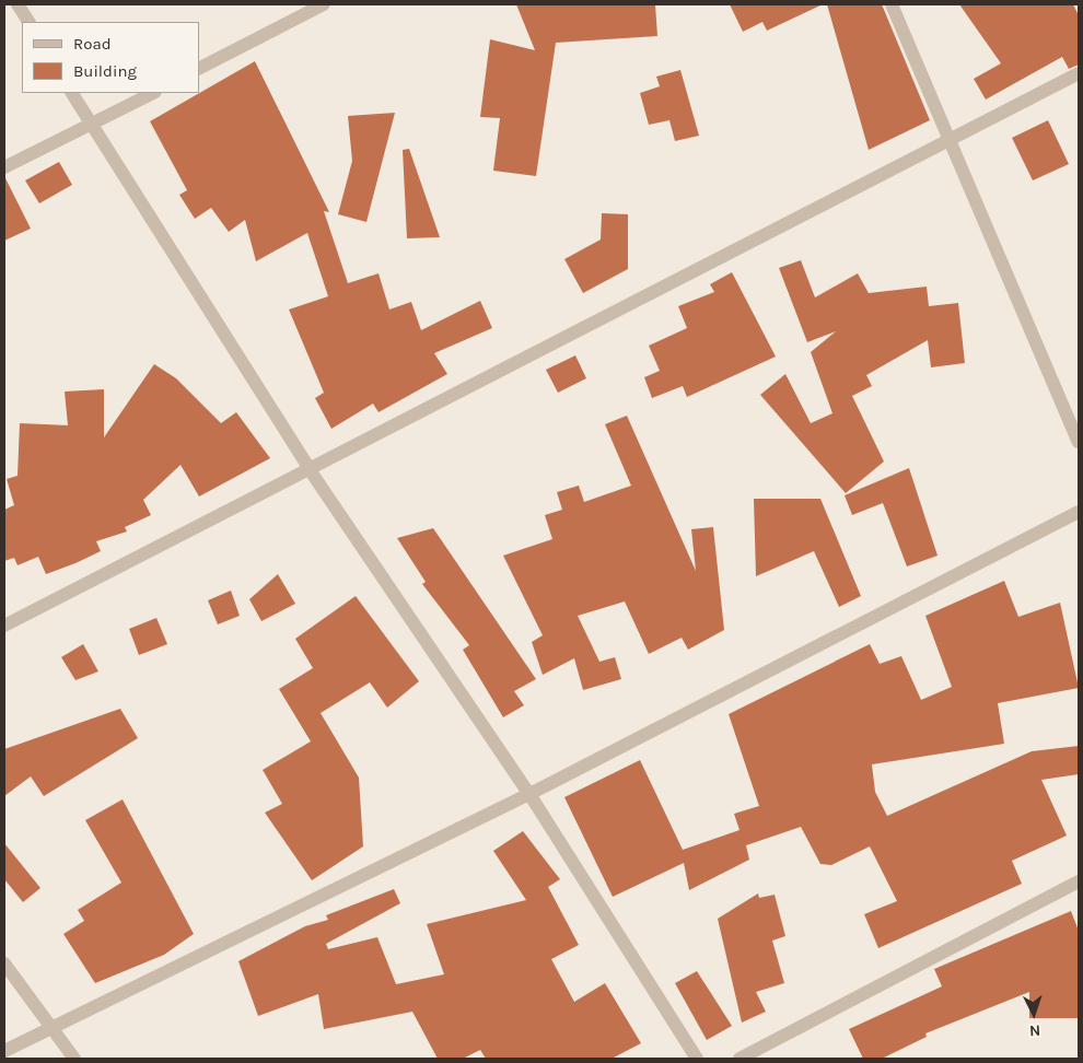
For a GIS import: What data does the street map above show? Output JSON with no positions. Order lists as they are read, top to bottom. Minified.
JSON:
{"legend":["Road","Building"],"north":"bottom"}
